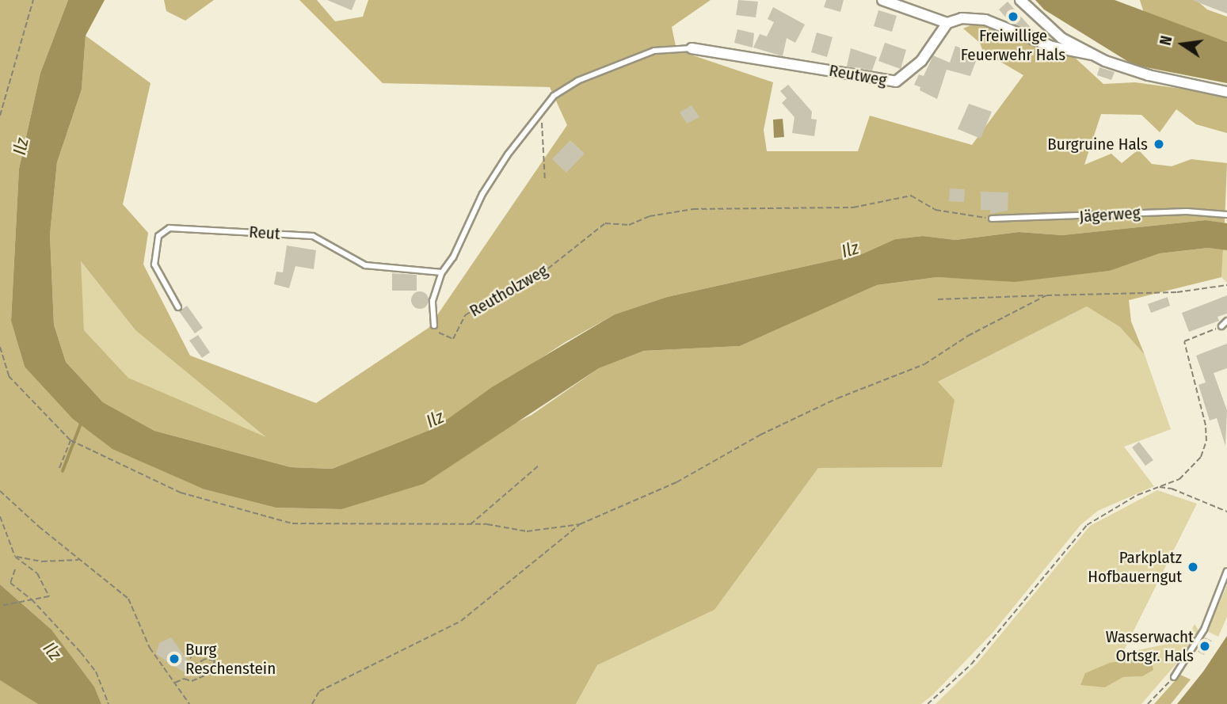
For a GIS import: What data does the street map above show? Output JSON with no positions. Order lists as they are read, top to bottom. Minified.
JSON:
{"streets":{"street":["Reutweg"],"lane":["Jägerweg","Reut"],"path":["Reutholzweg"]},"crossings":[["Jägerweg","Reutholzweg"]],"water":["Ilz"],"places":["Freiwillige Feuerwehr Hals","Burgruine Hals","Parkplatz Hofbauerngut","Wasserwacht Ortsgr. Hals","Burg Reschenstein"],"north":"left"}
